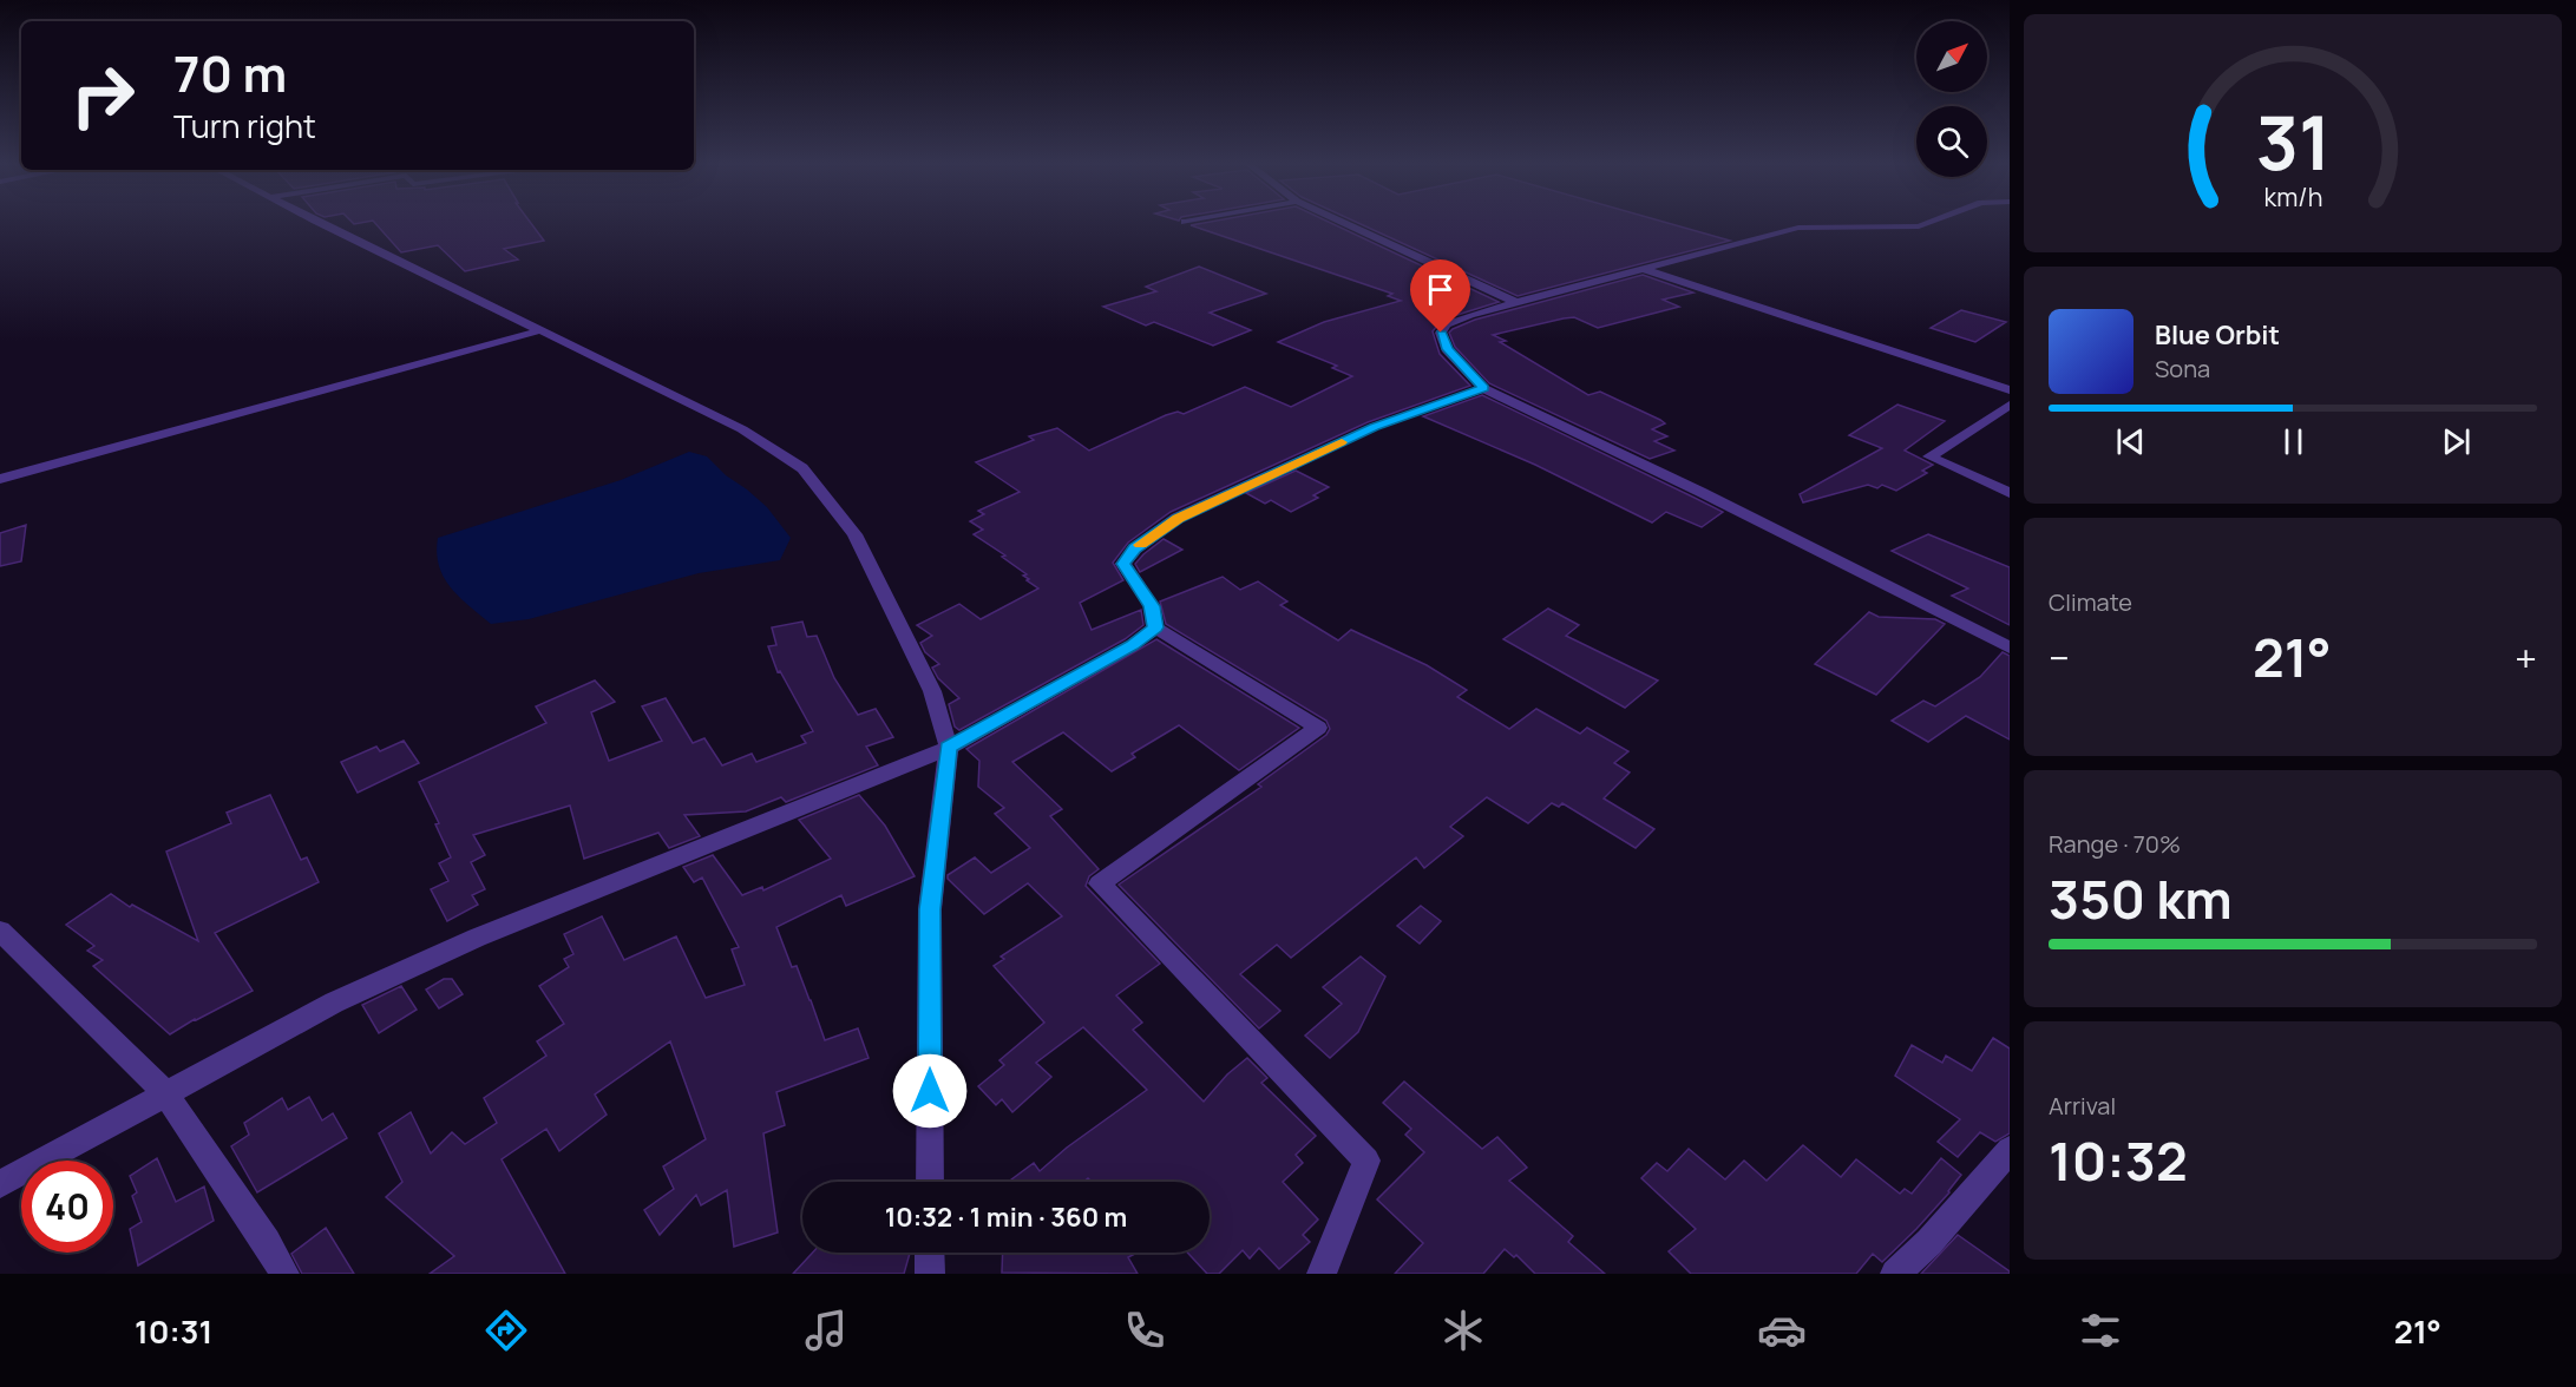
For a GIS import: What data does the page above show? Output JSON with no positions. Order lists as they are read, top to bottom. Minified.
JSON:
{"north":"top right","page":{"turn":["70 m","Turn right"],"song":["Blue Orbit","Sona"],"tile":["Climate",["Range · 70%","350 km"],["Arrival","10:32"]],"heat":["−","21°","+"],"limit":"40","trip":"10:32 · 1 min · 360 m","tabs":["10:31","21°"],"gauge":["31","km/h"]}}
